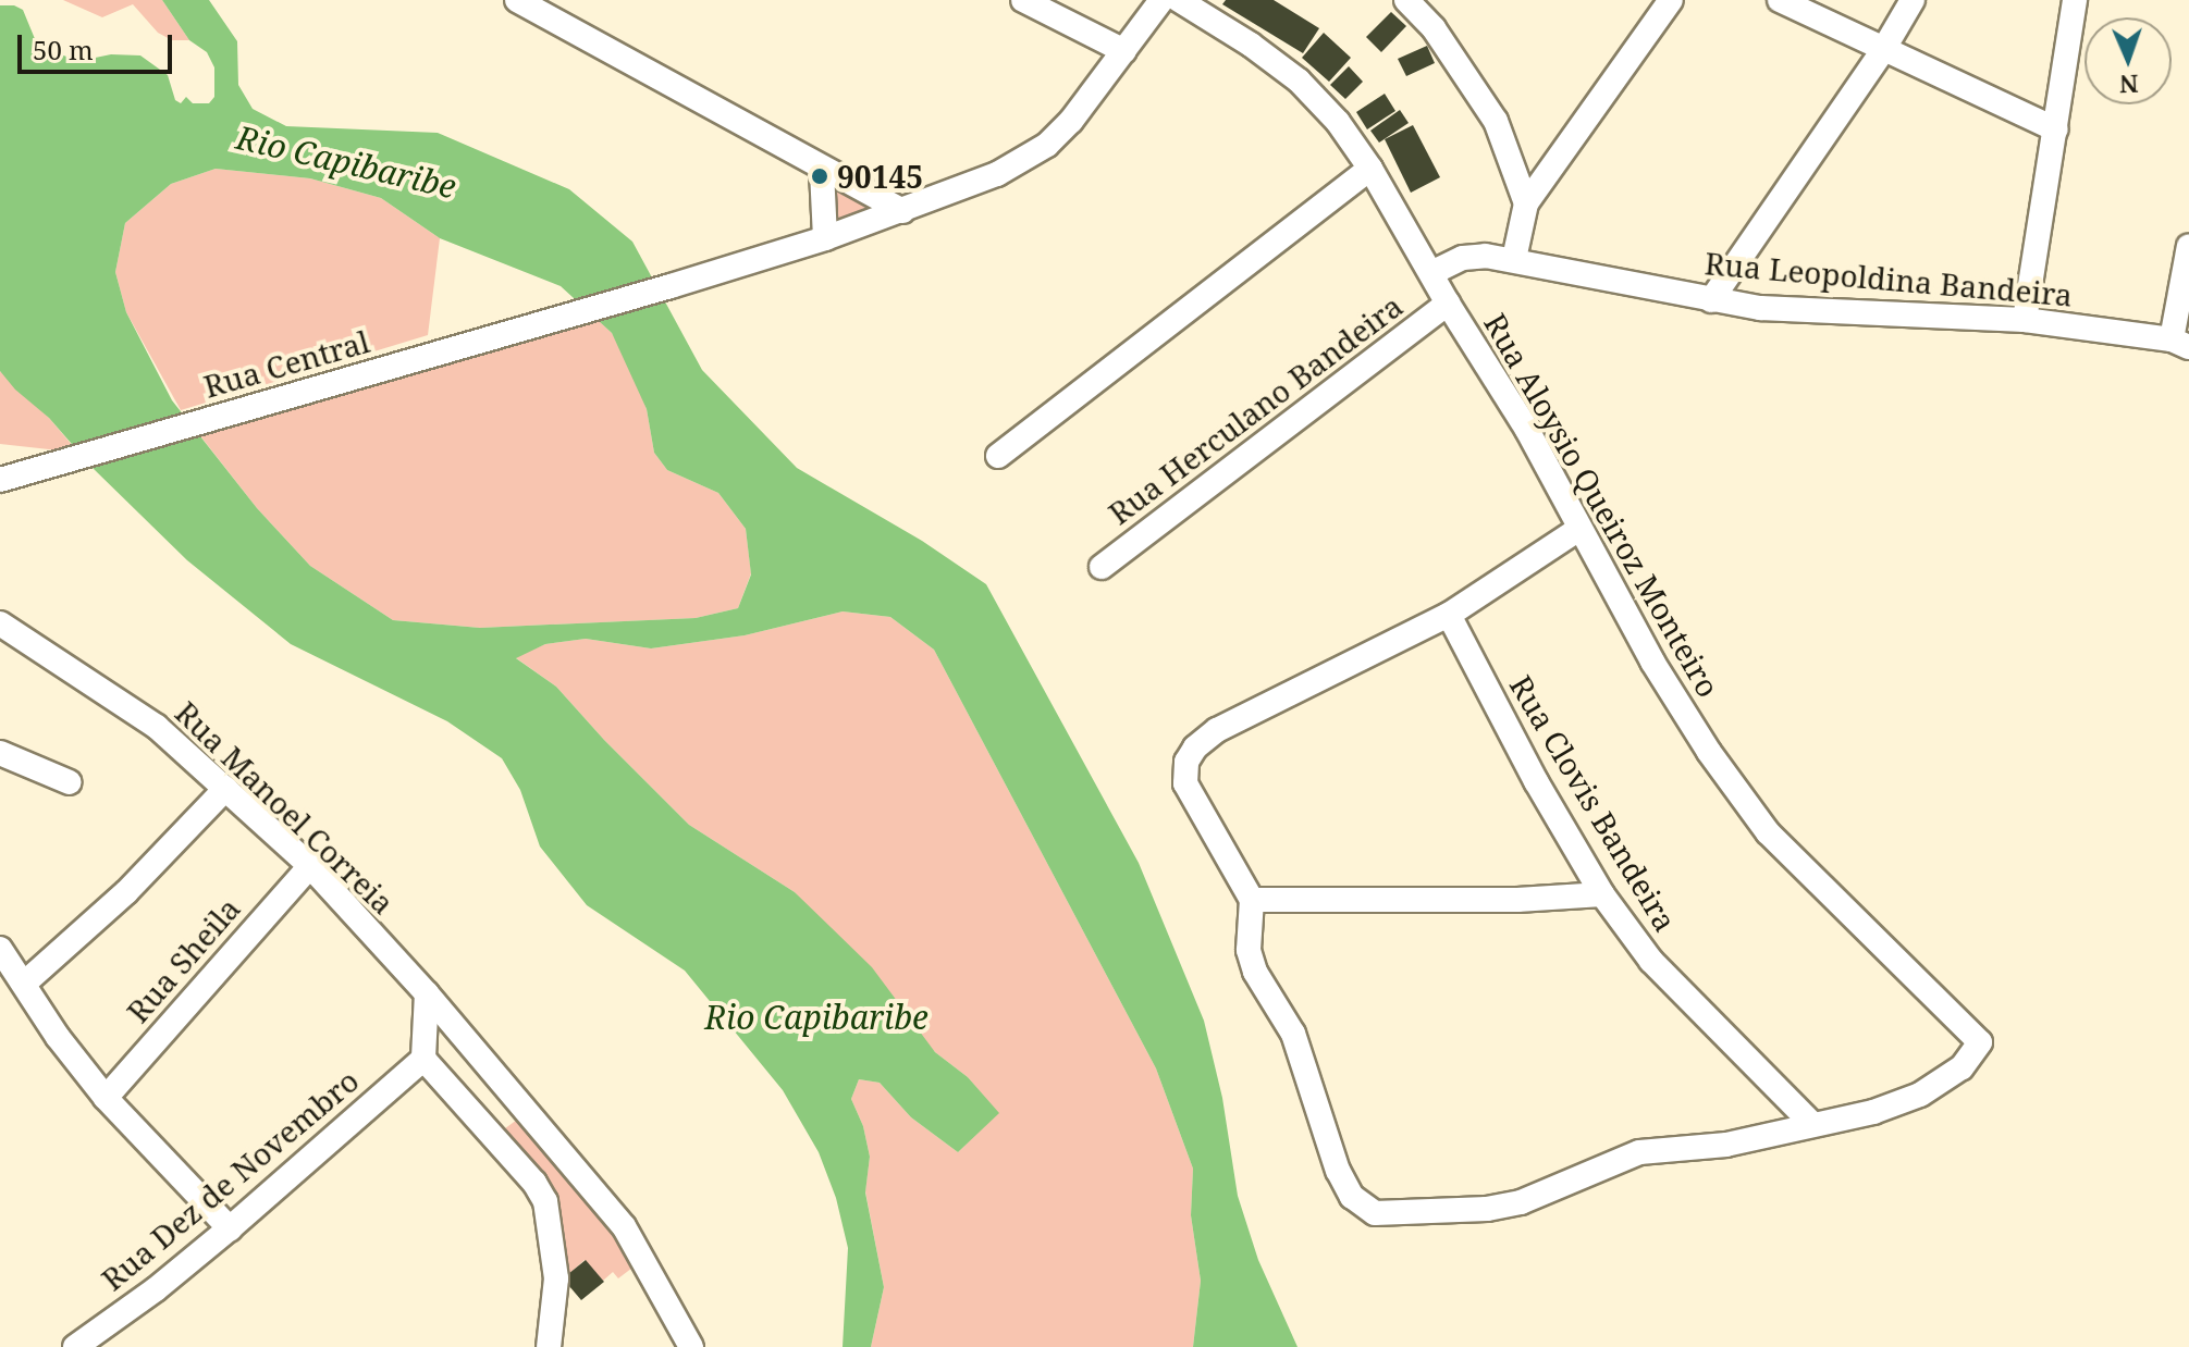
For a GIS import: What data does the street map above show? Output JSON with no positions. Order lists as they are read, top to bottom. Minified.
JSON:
{"streets":{"street":["Rua Leopoldina Bandeira","Rua Central","Rua Herculano Bandeira","Rua Aloysio Queiroz Monteiro","Rua Clovis Bandeira","Rua Manoel Correia","Rua Sheila","Rua Dez de Novembro"]},"crossings":[["Rua Leopoldina Bandeira","Rua Aloysio Queiroz Monteiro"],["Rua Herculano Bandeira","Rua Aloysio Queiroz Monteiro"],["Rua Aloysio Queiroz Monteiro","Rua Clovis Bandeira"],["Rua Manoel Correia","Rua Sheila"]],"water":["Rio Capibaribe"],"places":["90145"],"scale_bar":"50 m","north":"bottom"}
